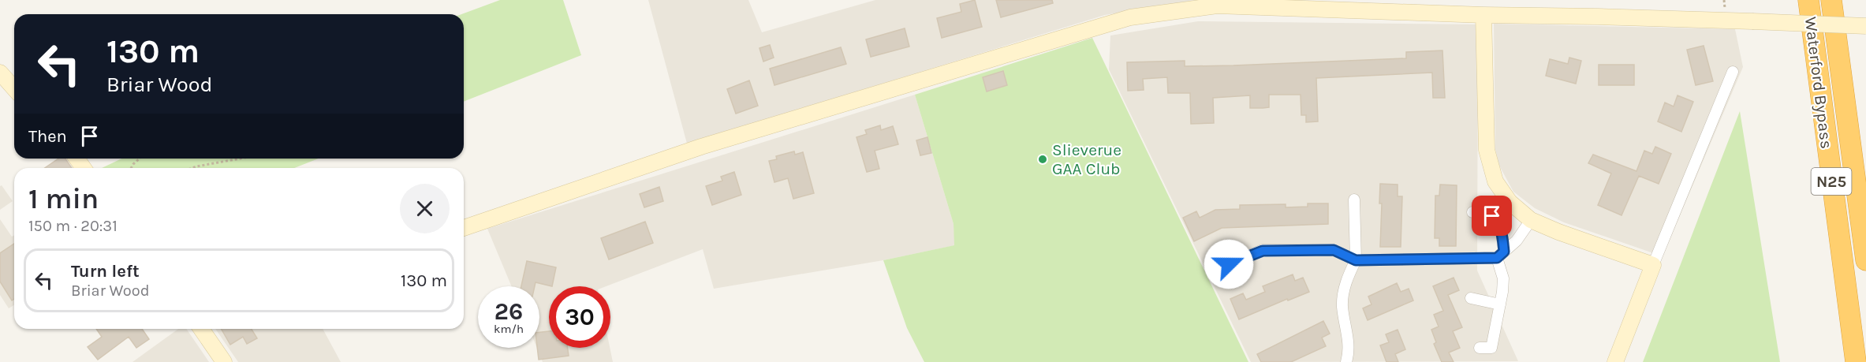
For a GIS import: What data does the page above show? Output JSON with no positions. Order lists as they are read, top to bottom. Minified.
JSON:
{"streets":{"highway":["Waterford Bypass","N25"]},"places":["Slieverue GAA Club"],"page":{"turn":["130 m","Briar Wood"],"then":"Then","heading":["1 min","150 m · 20:31"],"list":[{"name":"Turn left","note":"Briar Wood","value":"130 m"}],"speed":"26 km/h","limit":"30"}}
